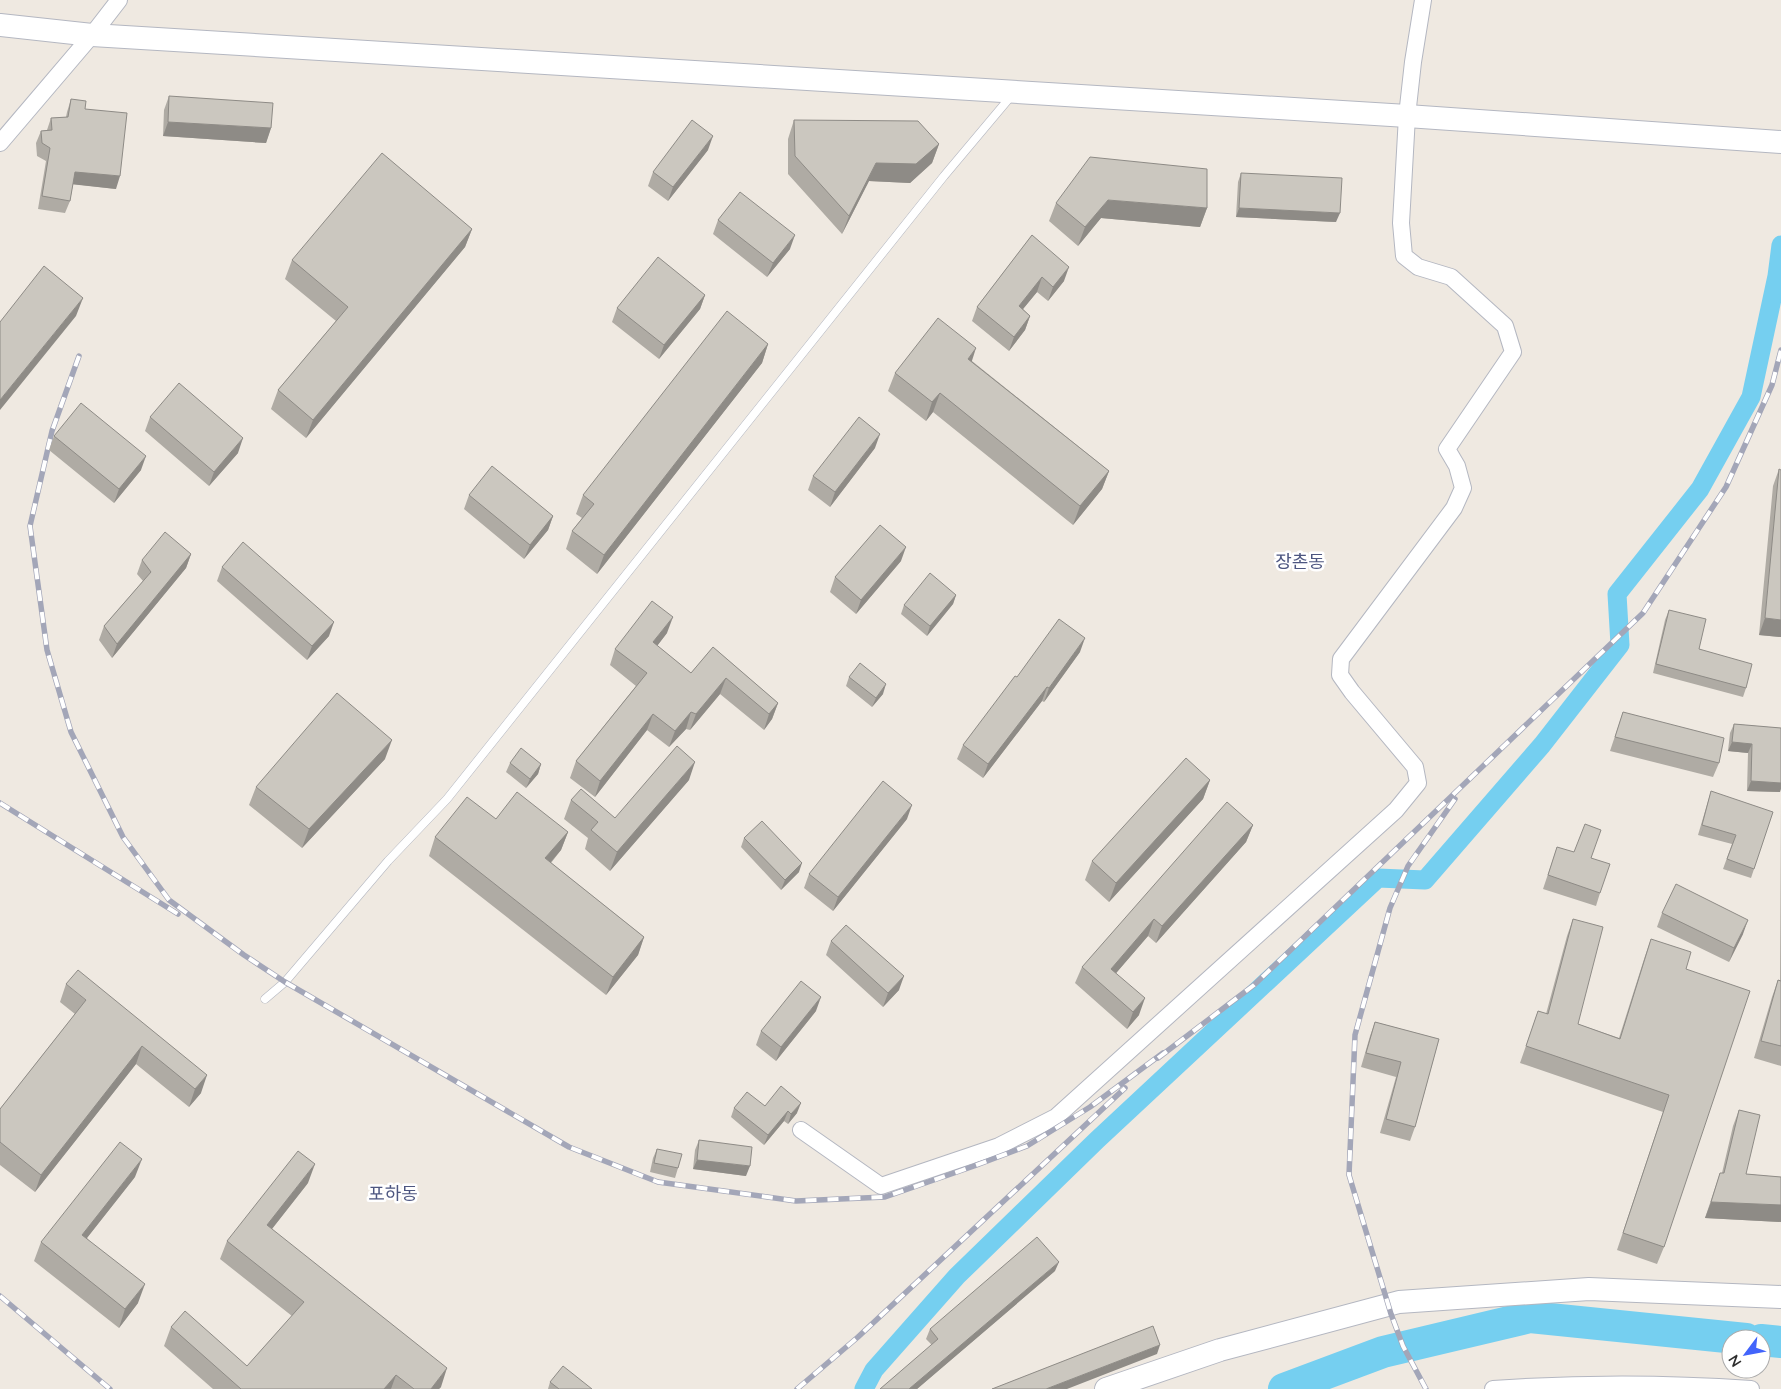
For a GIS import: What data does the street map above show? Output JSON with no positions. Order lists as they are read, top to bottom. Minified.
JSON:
{"districts":["장촌동","포하동"],"north":"bottom left"}
